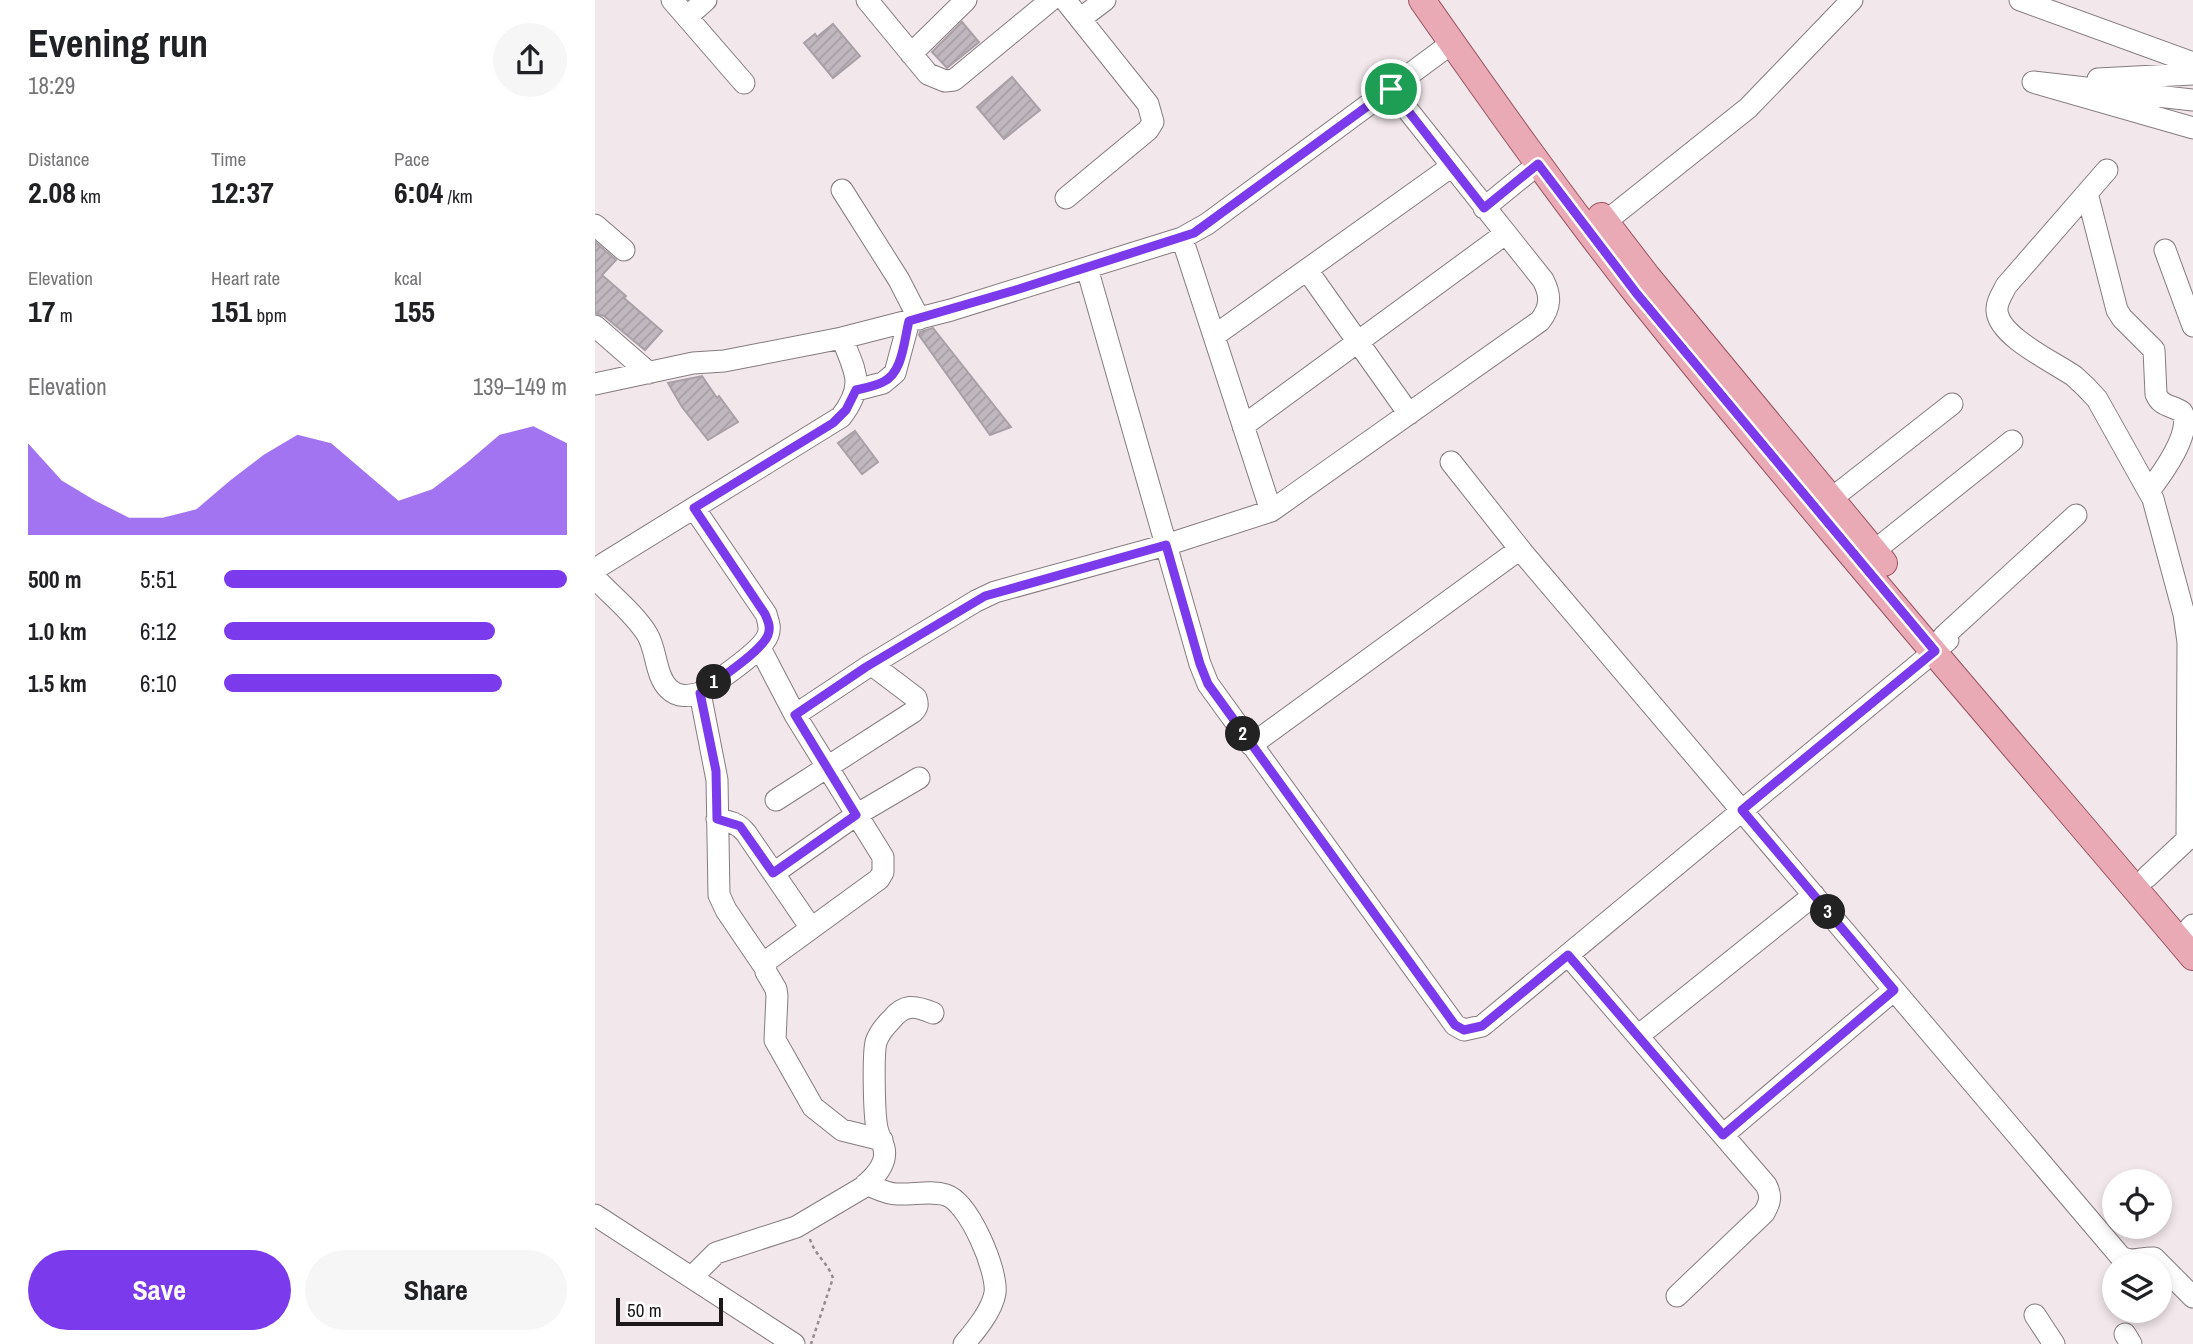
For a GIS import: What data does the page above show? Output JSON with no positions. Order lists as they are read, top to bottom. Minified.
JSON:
{"scale_bar":"50 m","page":{"heading":["Evening run","18:29"],"stats":[["Distance","2.08 km"],["Time","12:37"],["Pace","6:04 /km"],["Elevation","17 m"],["Heart rate","151 bpm"],["kcal","155"]],"chart":["Elevation","139–149 m"],"list":[{"name":"500 m","note":"5:51"},{"name":"1.0 km","note":"6:12"},{"name":"1.5 km","note":"6:10"}],"pins":["1","2","3"],"buttons":["Save","Share"],"scale":"50 m"}}
